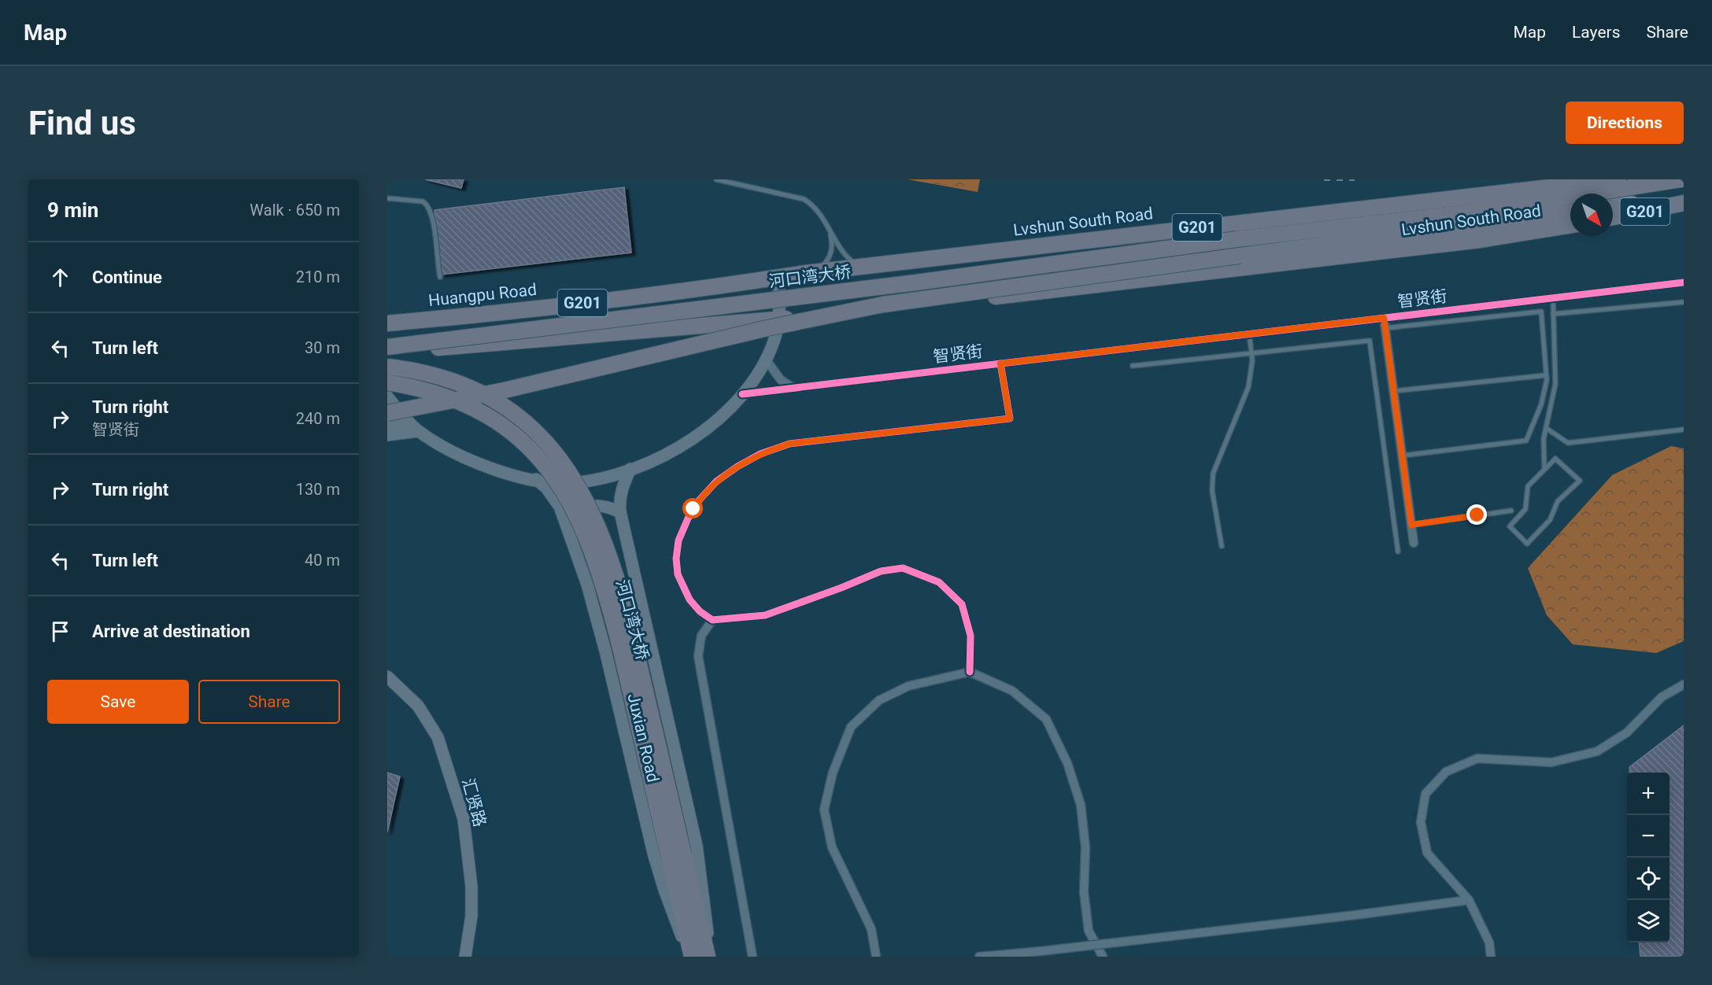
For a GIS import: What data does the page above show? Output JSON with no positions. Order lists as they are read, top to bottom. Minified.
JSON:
{"streets":{"highway":["G201","Lvshun South Road","河口湾大桥","Huangpu Road"],"main road":["Juxian Road","汇贤路"],"street":["智贤街"]},"crossings":[["G201","Lvshun South Road"],["Lvshun South Road","Huangpu Road"]],"north":"bottom right","page":{"header":"Map","nav":["Map","Layers","Share"],"buttons":["Directions",["Save","Share"]],"title":"Find us","heading":["9 min","Walk · 650 m"],"list":[["Continue","210 m"],["Turn left","30 m"],["Turn right","智贤街","240 m"],["Turn right","130 m"],["Turn left","40 m"],"Arrive at destination"],"map_buttons":["+","−"]}}
